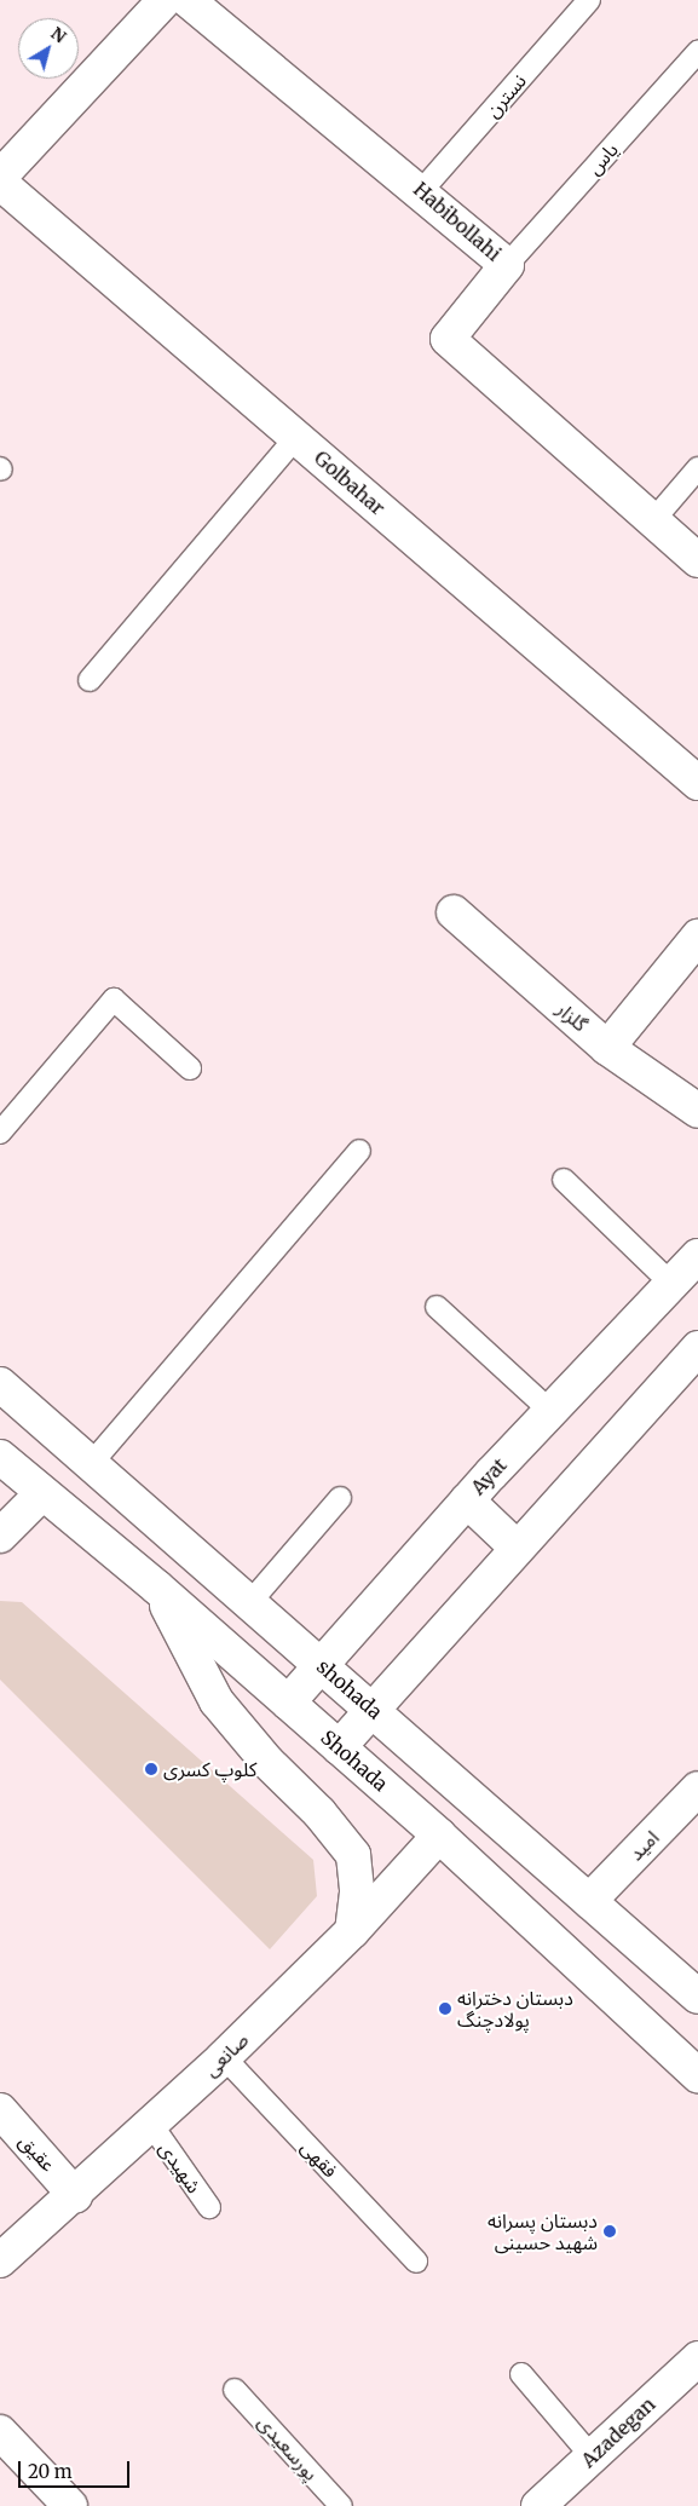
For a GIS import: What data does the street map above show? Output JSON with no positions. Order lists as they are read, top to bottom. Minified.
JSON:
{"streets":{"street":["Habibollahi","Golbahar","گلزار","Ayat","shohada","Shohada","امید","صانعی","عقیق","Azadegan"],"lane":["نسترن","یاس","فقهی","شهیدی","پورسعیدی"]},"crossings":[["نسترن","Habibollahi"],["یاس","Habibollahi"],["Ayat","shohada"],["Ayat","Shohada"],["shohada","امید"],["Shohada","صانعی"],["صانعی","عقیق"],["صانعی","فقهی"],["صانعی","شهیدی"]],"places":["کلوپ کسری","دبستان دخترانه پولادچنگ","دبستان پسرانه شهید حسینی"],"scale_bar":"20 m","north":"top right"}
